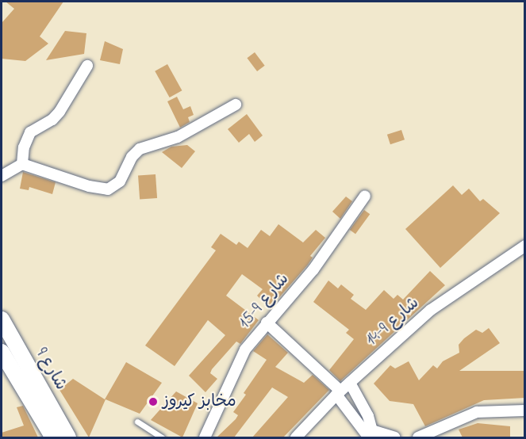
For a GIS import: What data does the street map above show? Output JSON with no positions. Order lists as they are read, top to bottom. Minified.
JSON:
{"streets":{"main road":["شارع 9"],"street":["شارع 9-15","شارع 9-14"]},"places":["مخابز كيروز"]}
